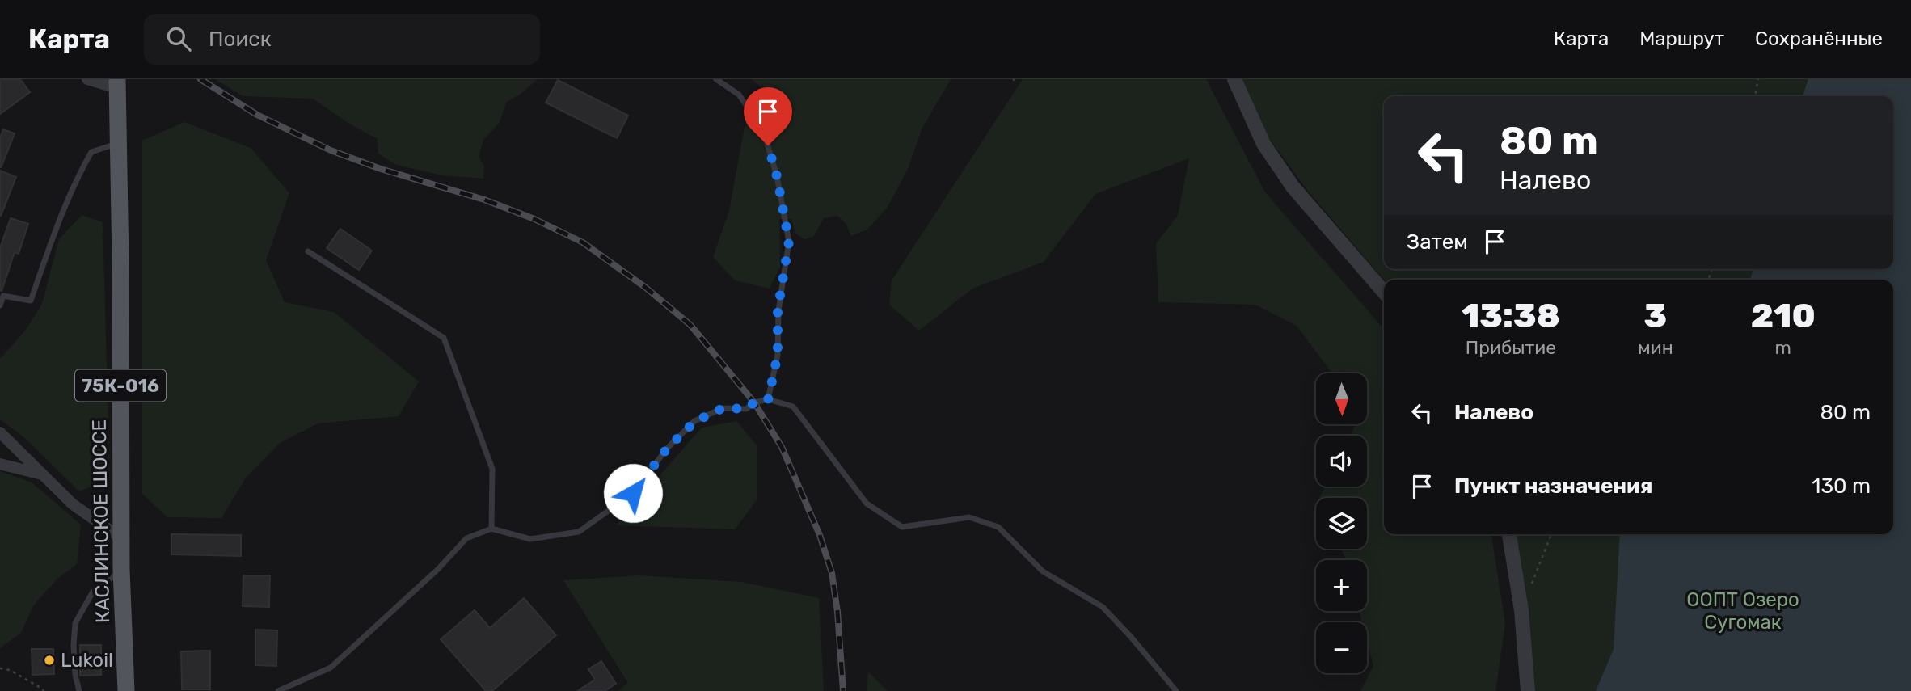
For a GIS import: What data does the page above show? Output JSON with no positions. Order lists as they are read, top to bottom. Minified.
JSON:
{"streets":{"main road":["75К-016","КАСЛИНСКОЕ ШОССЕ"]},"parks":["ООПТ Озеро Сугомак"],"places":["Lukoil"],"north":"bottom","page":{"header":"Карта","search":"Поиск","nav":["Карта","Маршрут","Сохранённые"],"turn":["80 m","Налево"],"then":"Затем","eta":["13:38","Прибытие","3","мин","210","m"],"map_buttons":["+","−"],"list":[{"name":"Налево","value":"80 m"},{"name":"Пункт назначения","value":"130 m"}]}}
